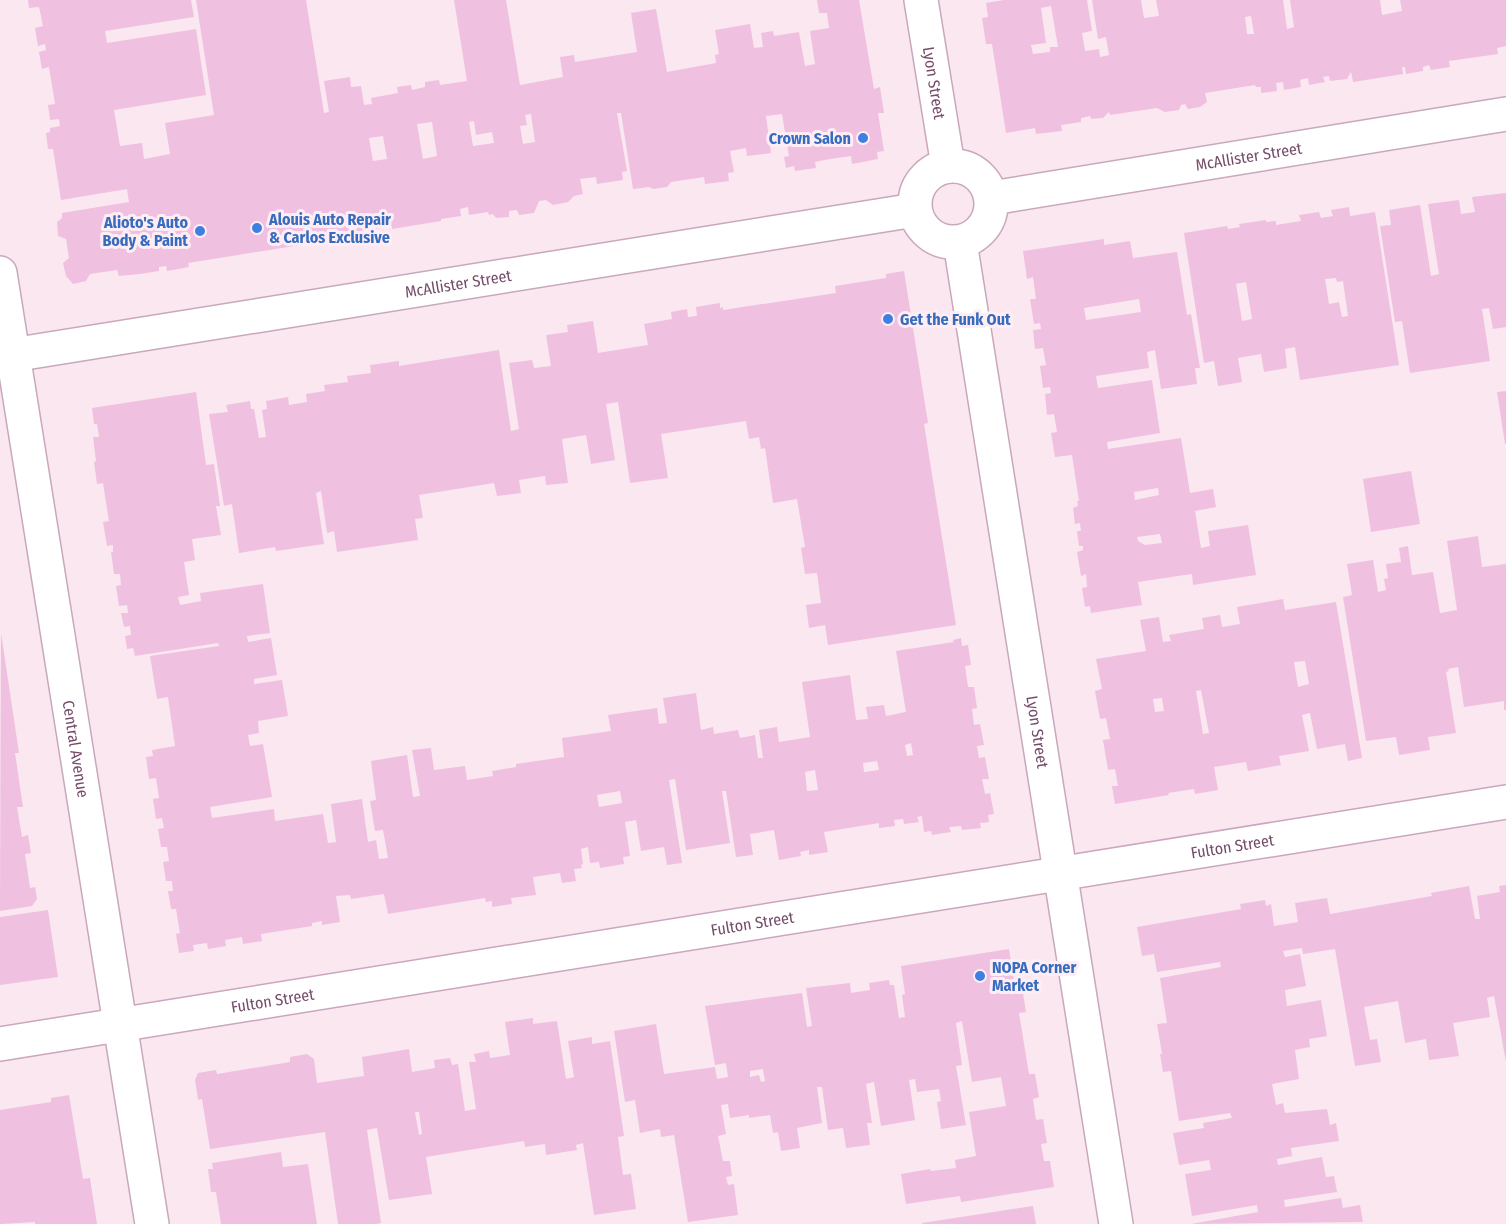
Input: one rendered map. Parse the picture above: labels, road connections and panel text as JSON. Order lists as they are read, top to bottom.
{
  "streets": {
    "street": [
      "Lyon Street",
      "McAllister Street",
      "Central Avenue",
      "Fulton Street"
    ]
  },
  "crossings": [
    ["Lyon Street", "McAllister Street"],
    ["Lyon Street", "Fulton Street"],
    ["McAllister Street", "Central Avenue"],
    ["Central Avenue", "Fulton Street"]
  ],
  "places": [
    "Crown Salon",
    "Alouis Auto Repair & Carlos Exclusive",
    "Alioto's Auto Body & Paint",
    "Get the Funk Out",
    "NOPA Corner Market"
  ]
}
